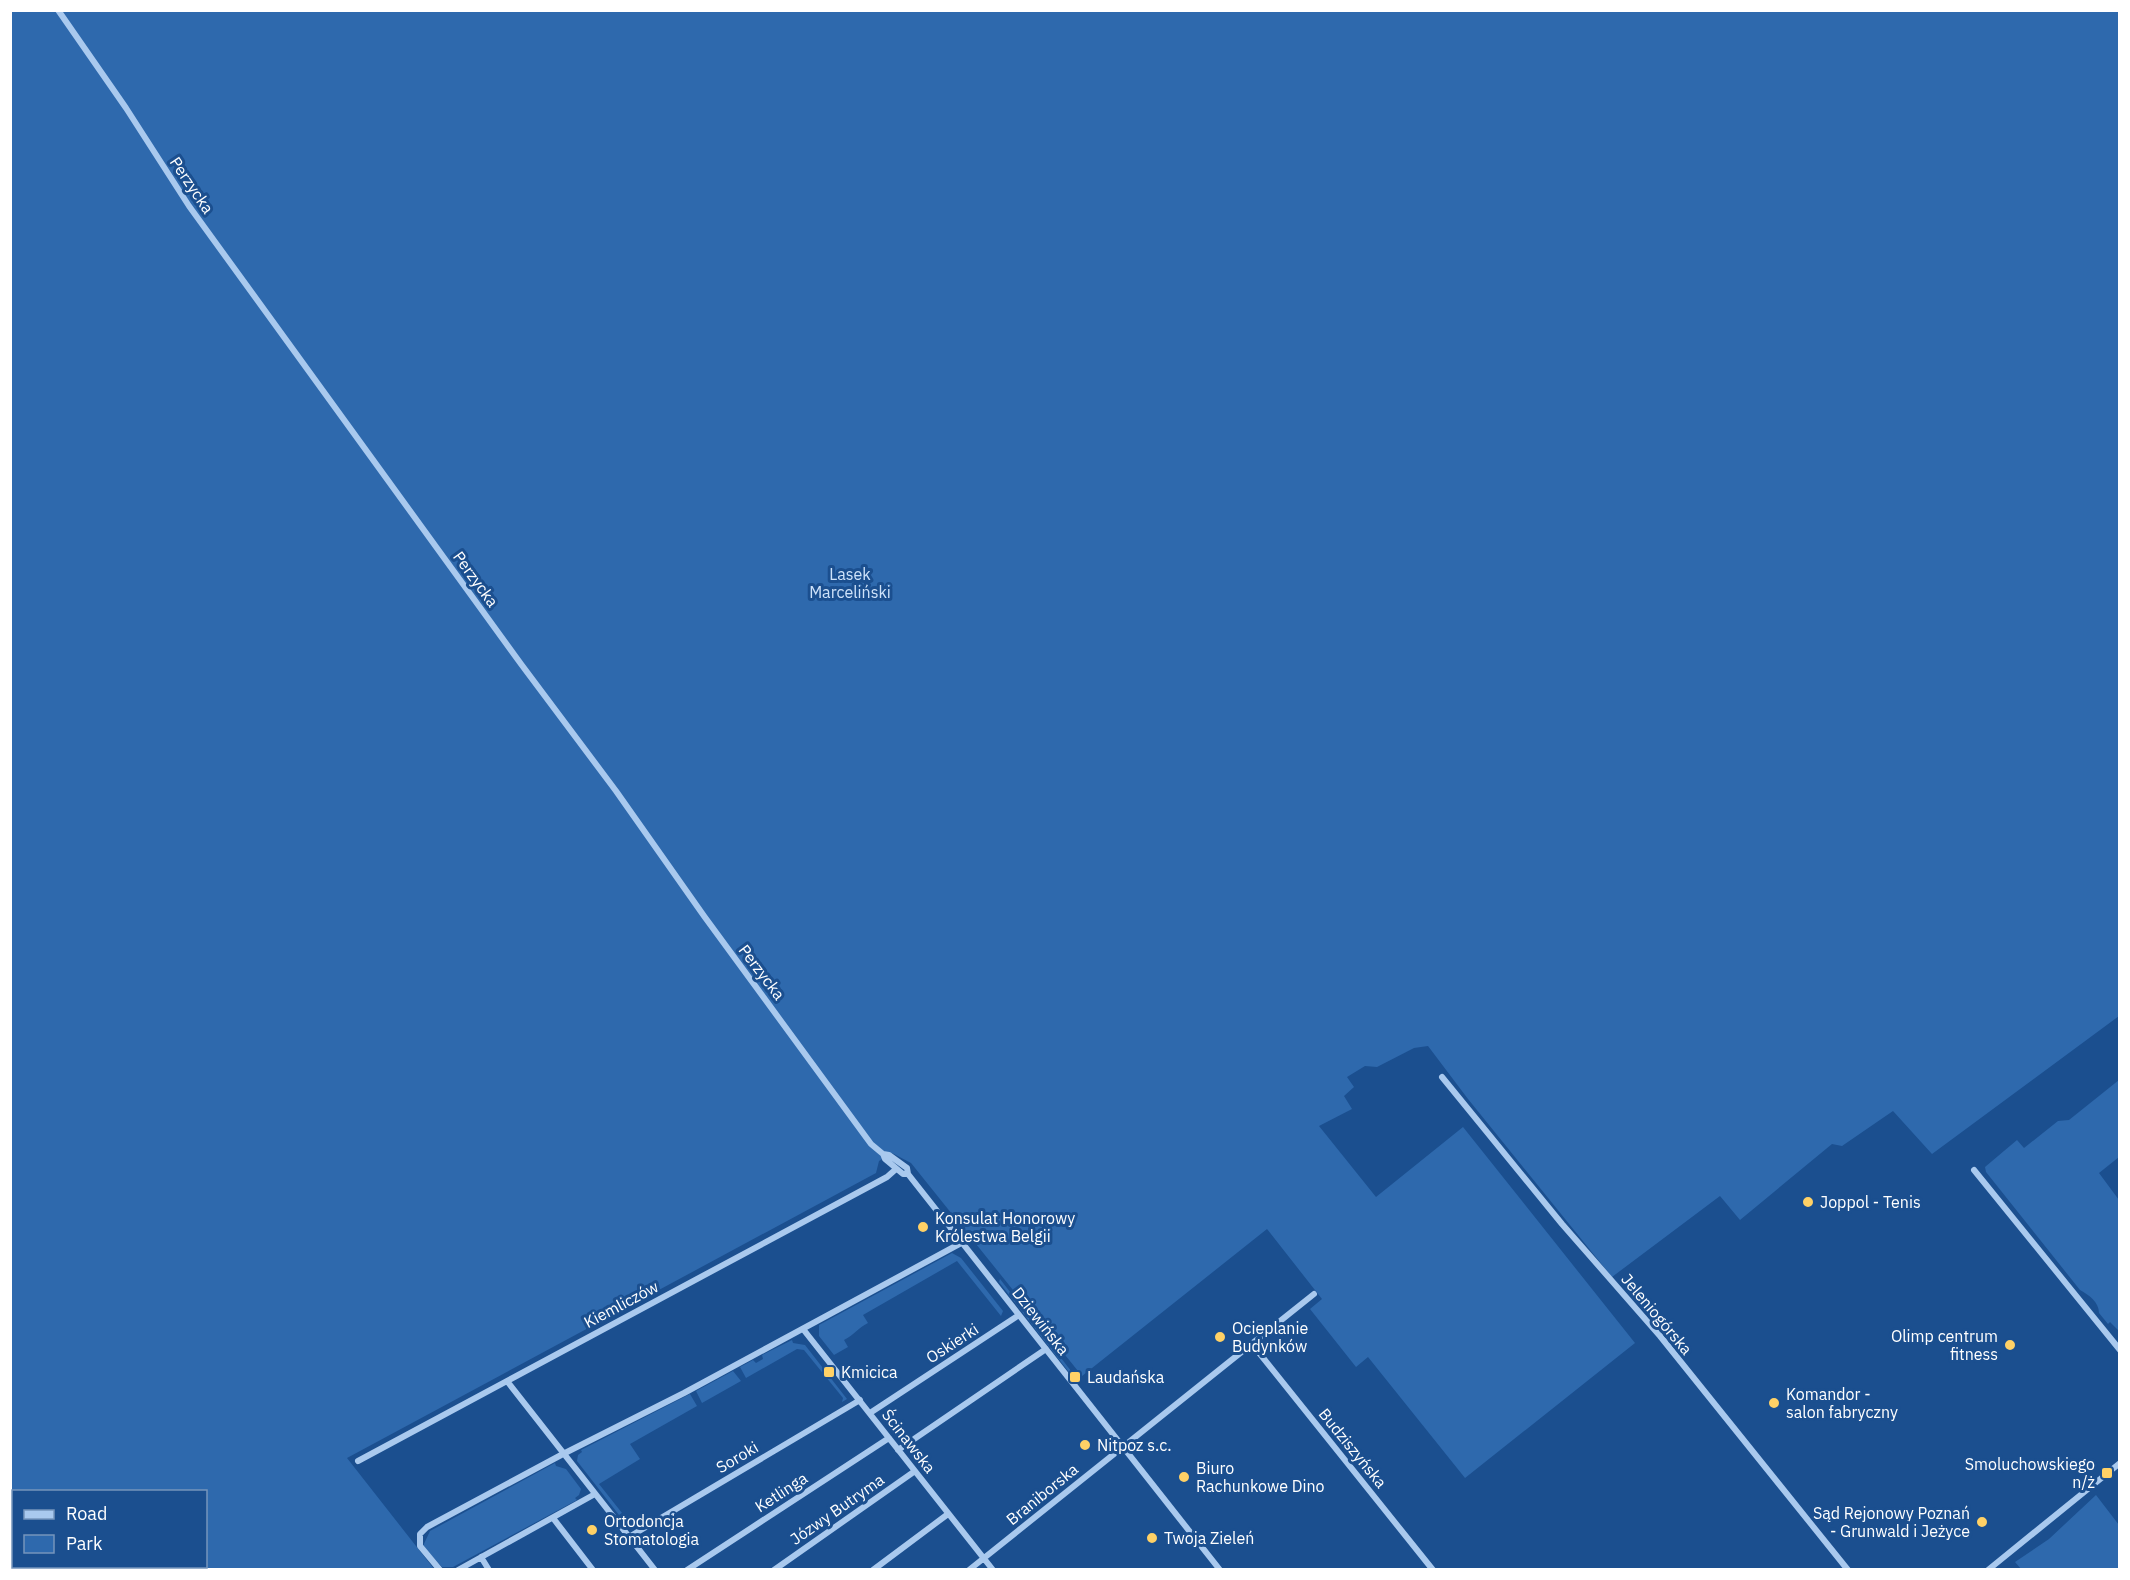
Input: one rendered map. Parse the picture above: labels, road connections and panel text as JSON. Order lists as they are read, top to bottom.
{
  "streets": {
    "street": [
      "Perzycka",
      "Kiemliczów",
      "Jeleniogórska",
      "Dziewińska",
      "Oskierki",
      "Ścinawska",
      "Budziszyńska",
      "Soroki",
      "Ketlinga",
      "Braniborska",
      "Józwy Butryma"
    ]
  },
  "crossings": [
    ["Perzycka", "Dziewińska"],
    ["Kiemliczów", "Dziewińska"],
    ["Dziewińska", "Oskierki"],
    ["Dziewińska", "Braniborska"],
    ["Oskierki", "Ścinawska"],
    ["Ścinawska", "Soroki"],
    ["Ścinawska", "Ketlinga"],
    ["Ścinawska", "Braniborska"],
    ["Ścinawska", "Józwy Butryma"],
    ["Budziszyńska", "Braniborska"]
  ],
  "parks": ["Lasek Marceliński"],
  "places": {
    "other": [
      "Joppol - Tenis",
      "Konsulat Honorowy Królestwa Belgii",
      "Ocieplanie Budynków",
      "Olimp centrum fitness",
      "Komandor - salon fabryczny",
      "Nitpoz s.c.",
      "Biuro Rachunkowe Dino",
      "Sąd Rejonowy Poznań - Grunwald i Jeżyce",
      "Ortodoncja Stomatologia",
      "Twoja Zieleń"
    ],
    "transit": ["Kmicica", "Laudańska", "Smoluchowskiego n/ż"]
  },
  "legend": ["Road", "Park"]
}
